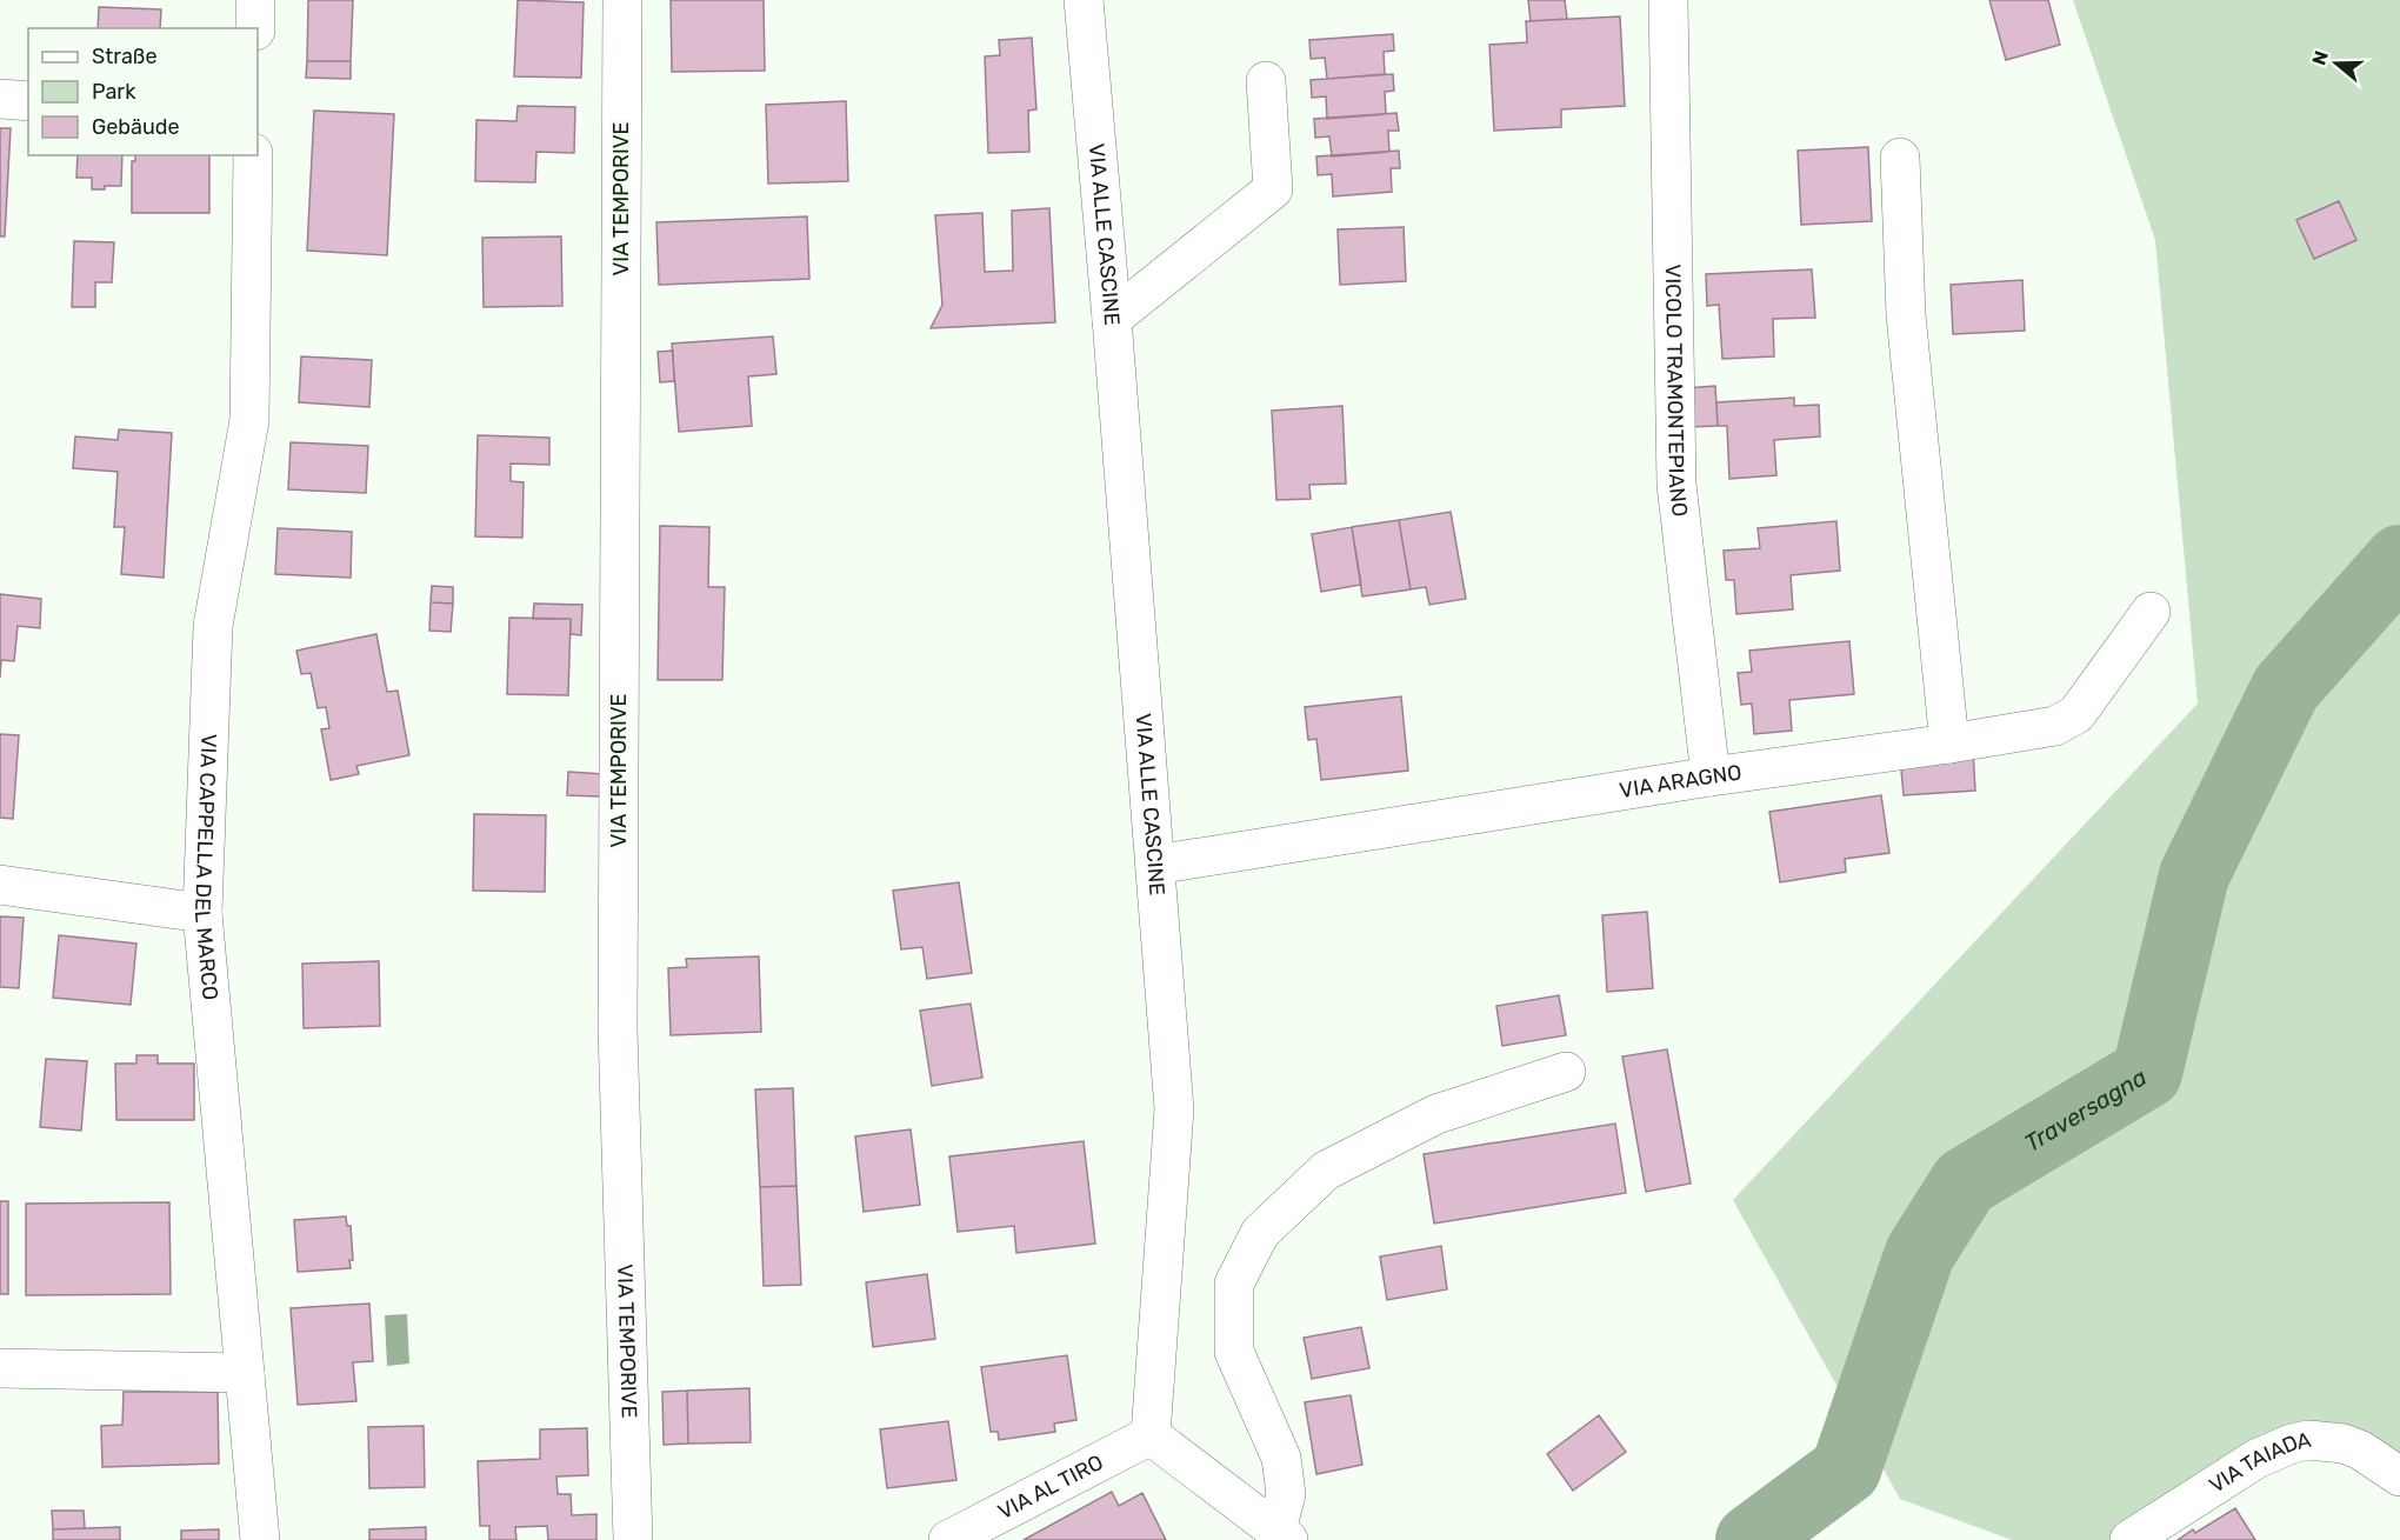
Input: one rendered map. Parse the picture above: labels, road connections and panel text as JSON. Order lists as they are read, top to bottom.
{
  "streets": {
    "street": [
      "VIA TEMPORIVE",
      "VIA ALLE CASCINE",
      "VICOLO TRAMONTEPIANO",
      "VIA ARAGNO",
      "VIA CAPPELLA DEL MARCO",
      "VIA TAIADA",
      "VIA AL TIRO"
    ]
  },
  "crossings": [
    ["VIA ALLE CASCINE", "VIA ARAGNO"],
    ["VIA ALLE CASCINE", "VIA AL TIRO"],
    ["VICOLO TRAMONTEPIANO", "VIA ARAGNO"]
  ],
  "water": ["Traversagna"],
  "legend": ["Straße", "Park", "Gebäude"],
  "north": "left"
}
